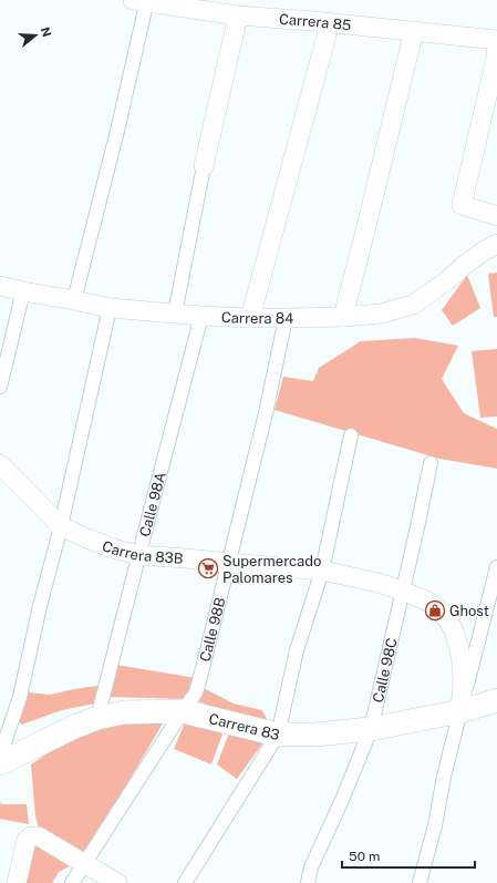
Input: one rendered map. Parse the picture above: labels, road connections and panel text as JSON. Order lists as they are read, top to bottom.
{
  "streets": {
    "street": [
      "Carrera 85",
      "Carrera 84",
      "Calle 98A",
      "Carrera 83B",
      "Calle 98B",
      "Calle 98C",
      "Carrera 83"
    ]
  },
  "crossings": [
    ["Carrera 84", "Calle 98A"],
    ["Carrera 84", "Calle 98B"],
    ["Calle 98A", "Carrera 83B"],
    ["Calle 98A", "Carrera 83"],
    ["Carrera 83B", "Calle 98B"],
    ["Carrera 83B", "Calle 98C"],
    ["Carrera 83B", "Carrera 83"],
    ["Calle 98B", "Carrera 83"],
    ["Calle 98C", "Carrera 83"]
  ],
  "places": {
    "supermarket": ["Supermercado Palomares"],
    "shop": ["Ghost"]
  },
  "scale_bar": "50 m",
  "north": "right"
}
